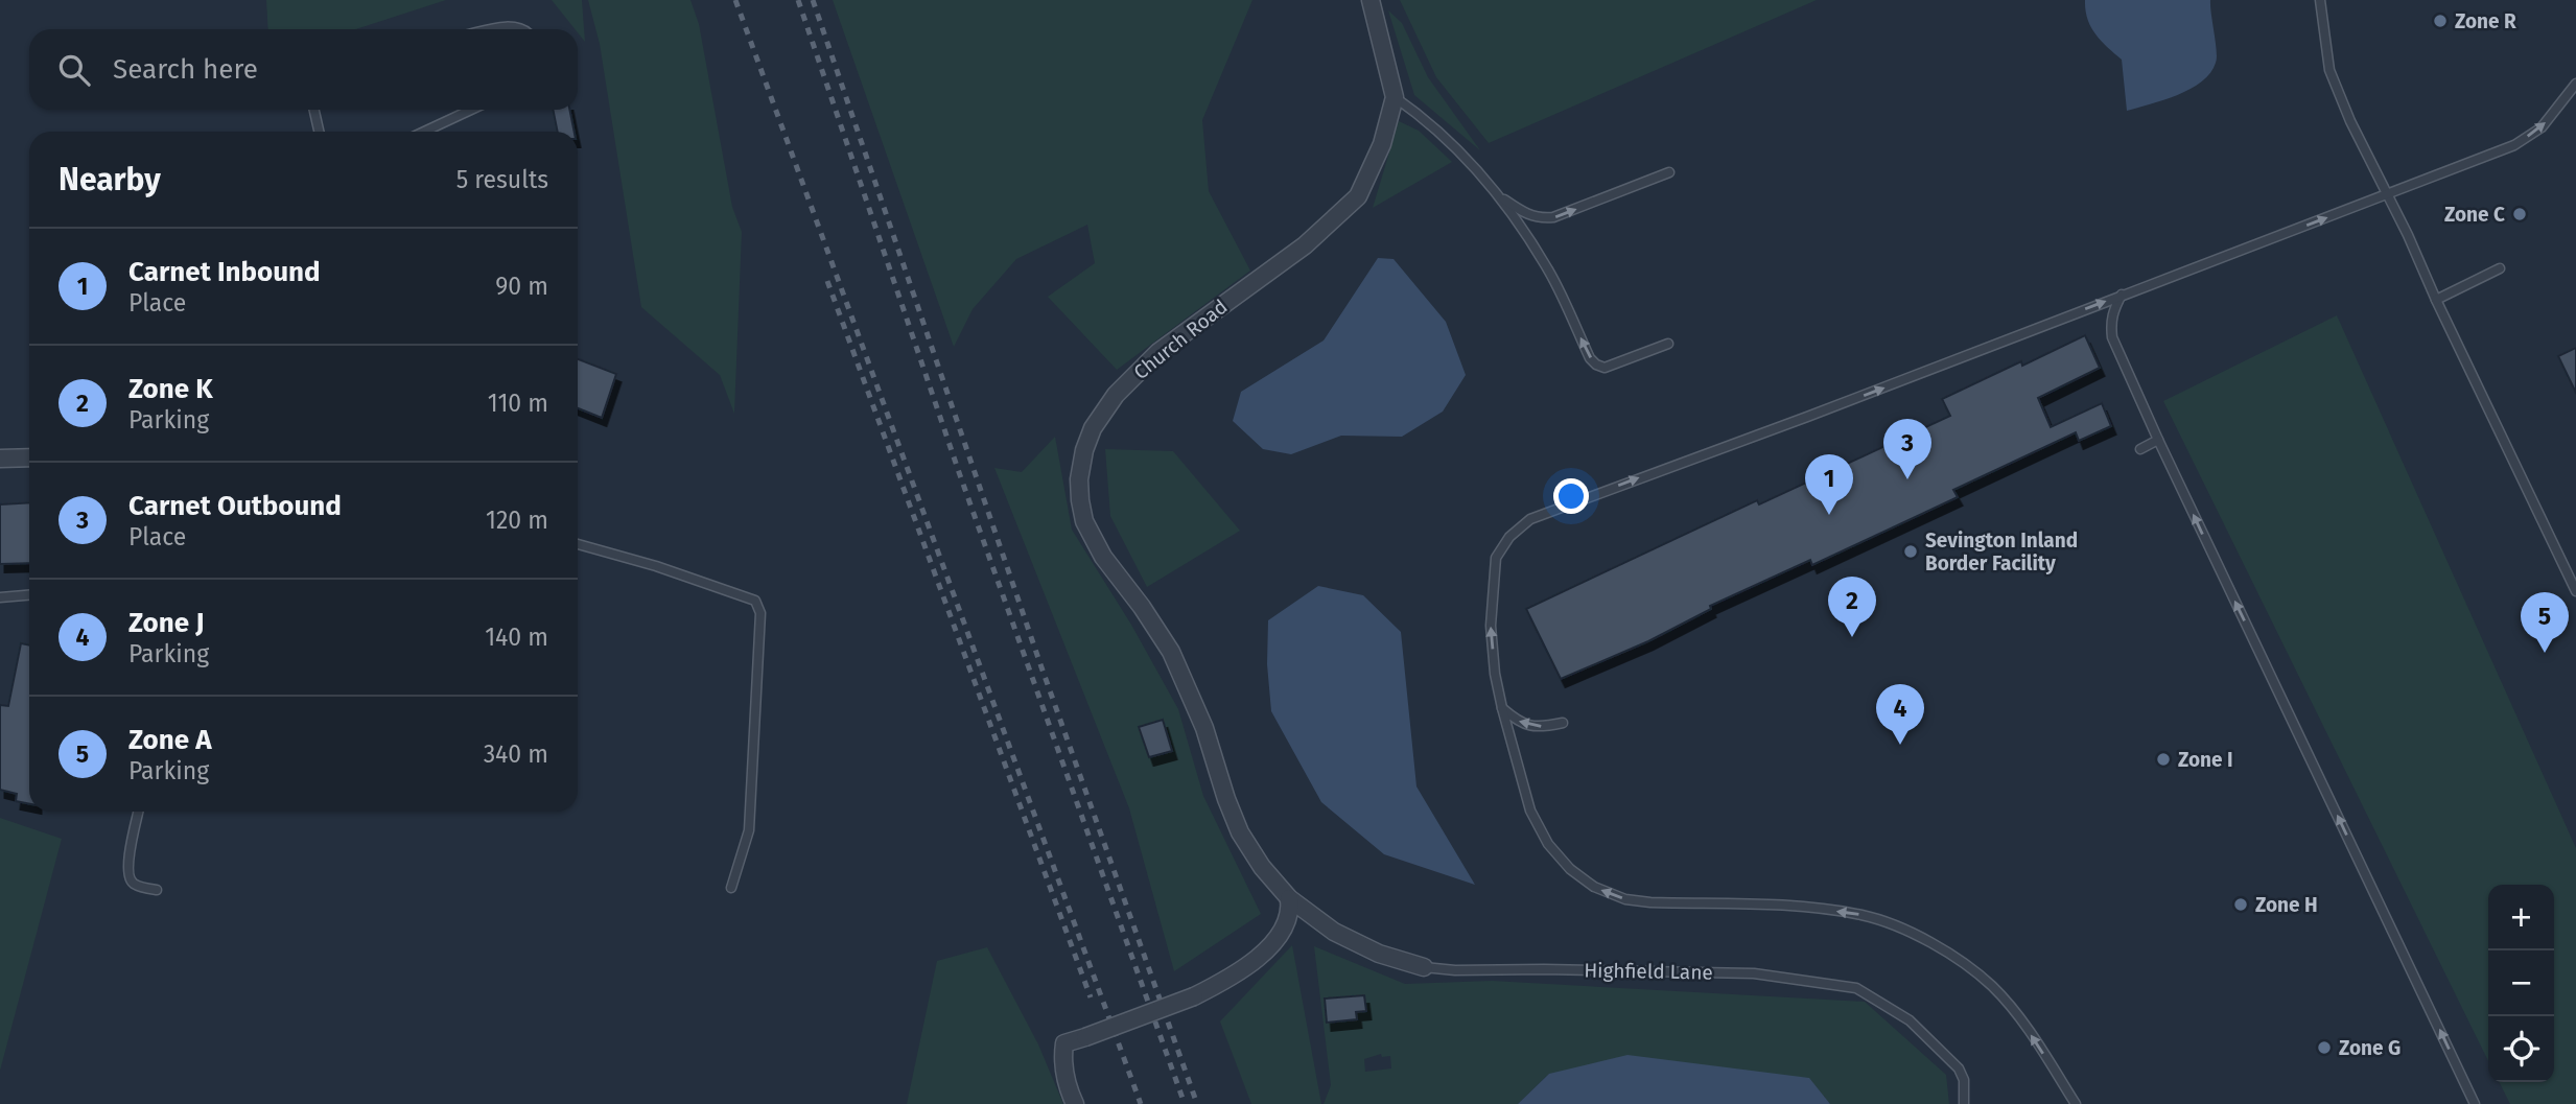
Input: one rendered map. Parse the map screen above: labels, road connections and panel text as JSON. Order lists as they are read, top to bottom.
{
  "streets": {
    "street": ["Church Road", "Highfield Lane"]
  },
  "crossings": [
    ["Church Road", "Highfield Lane"]
  ],
  "places": [
    "Zone R",
    "Zone C",
    "Sevington Inland Border Facility",
    "Zone I",
    "Zone H",
    "Zone G"
  ],
  "page": {
    "search": "Search here",
    "heading": ["Nearby", "5 results"],
    "list": [
      {
        "mark": "1",
        "name": "Carnet Inbound",
        "note": "Place",
        "value": "90 m"
      },
      {
        "mark": "2",
        "name": "Zone K",
        "note": "Parking",
        "value": "110 m"
      },
      {
        "mark": "3",
        "name": "Carnet Outbound",
        "note": "Place",
        "value": "120 m"
      },
      {
        "mark": "4",
        "name": "Zone J",
        "note": "Parking",
        "value": "140 m"
      },
      {
        "mark": "5",
        "name": "Zone A",
        "note": "Parking",
        "value": "340 m"
      }
    ],
    "pins": [
      "3",
      "1",
      "2",
      "5",
      "4"
    ],
    "map_buttons": ["+", "−"]
  }
}
